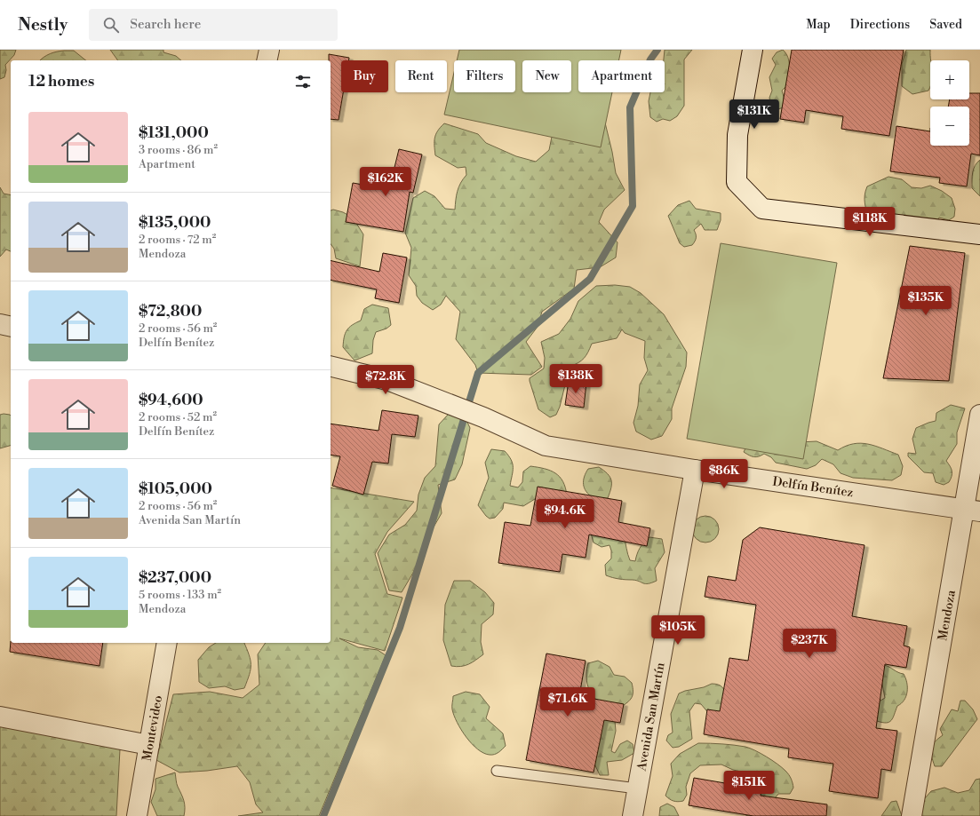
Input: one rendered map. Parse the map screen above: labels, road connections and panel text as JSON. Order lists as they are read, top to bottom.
{
  "streets": {
    "street": [
      "Delfín Benítez",
      "Mendoza",
      "Avenida San Martín",
      "Montevideo"
    ]
  },
  "crossings": [
    ["Delfín Benítez", "Mendoza"],
    ["Delfín Benítez", "Avenida San Martín"]
  ],
  "page": {
    "header": "Nestly",
    "search": "Search here",
    "nav": ["Map", "Directions", "Saved"],
    "map_buttons": ["+", "−"],
    "chip": [
      "Buy",
      "Rent",
      "Filters",
      "New",
      "Apartment"
    ],
    "heading": "12 homes",
    "price": [
      "$131K",
      "$162K",
      "$118K",
      "$135K",
      "$138K",
      "$72.8K",
      "$86K",
      "$94.6K",
      "$105K",
      "$237K",
      "$71.6K",
      "$151K"
    ],
    "list": [
      {
        "name": "$131,000",
        "note": "3 rooms · 86 m² · Apartment"
      },
      {
        "name": "$135,000",
        "note": "2 rooms · 72 m² · Mendoza"
      },
      {
        "name": "$72,800",
        "note": "2 rooms · 56 m² · Delfín Benítez"
      },
      {
        "name": "$94,600",
        "note": "2 rooms · 52 m² · Delfín Benítez"
      },
      {
        "name": "$105,000",
        "note": "2 rooms · 56 m² · Avenida San Martín"
      },
      {
        "name": "$237,000",
        "note": "5 rooms · 133 m² · Mendoza"
      }
    ]
  }
}
